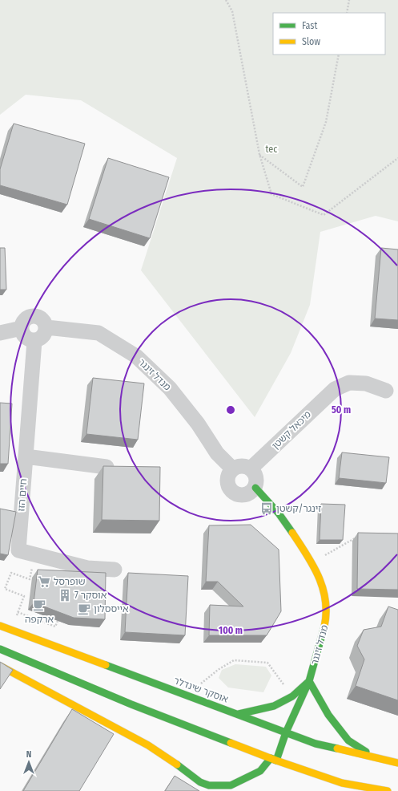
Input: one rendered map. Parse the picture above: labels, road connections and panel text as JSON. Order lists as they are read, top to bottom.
{
  "streets": {
    "main road": ["מנדל זינגר", "אוסקר שינדלר"],
    "street": ["מיכאל קשטן", "חיים הזז"]
  },
  "crossings": [
    ["מנדל זינגר", "מיכאל קשטן"],
    ["מנדל זינגר", "חיים הזז"],
    ["מנדל זינגר", "אוסקר שינדלר"]
  ],
  "parks": ["tec"],
  "places": {
    "bus stop": ["זינגר/קשטן"],
    "supermarket": ["שופרסל"],
    "building": ["אוסקר 7"],
    "cafe": ["ארקפה", "אייססלון"]
  },
  "legend": ["Fast", "Slow"],
  "north": "top",
  "rings": ["50 m", "100 m"]
}
